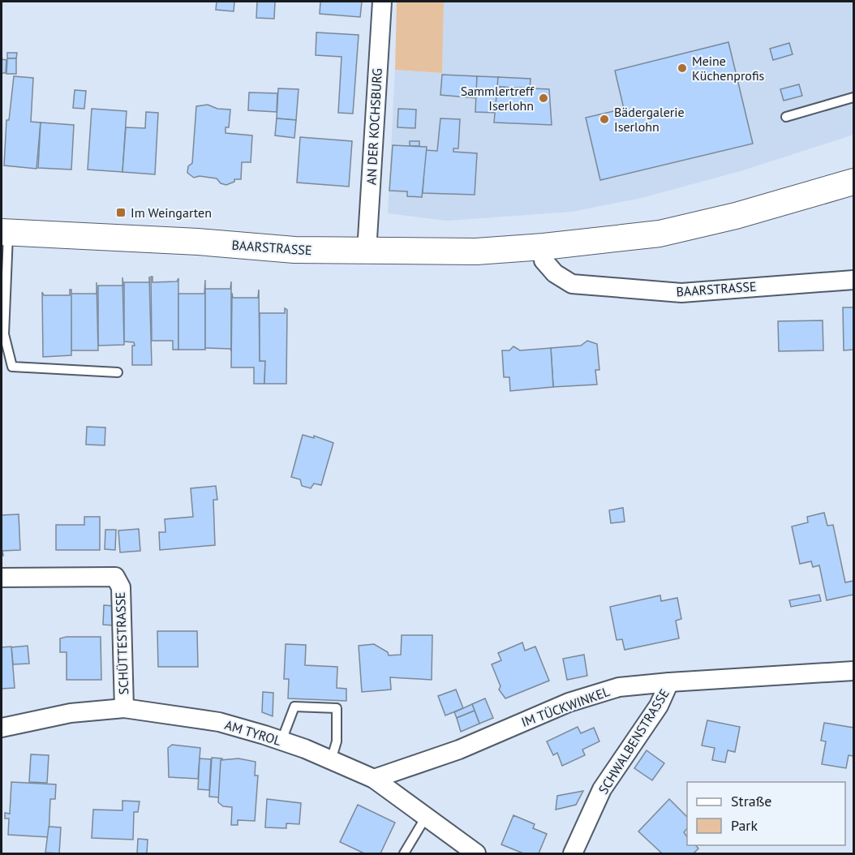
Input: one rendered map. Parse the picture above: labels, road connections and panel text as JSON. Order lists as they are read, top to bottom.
{
  "streets": {
    "main road": ["BAARSTRASSE"],
    "street": [
      "AN DER KOCHSBURG",
      "SCHÜTTESTRASSE",
      "IM TÜCKWINKEL",
      "AM TYROL",
      "SCHWALBENSTRASSE"
    ]
  },
  "crossings": [
    ["AN DER KOCHSBURG", "BAARSTRASSE"],
    ["SCHÜTTESTRASSE", "AM TYROL"],
    ["IM TÜCKWINKEL", "AM TYROL"],
    ["IM TÜCKWINKEL", "SCHWALBENSTRASSE"]
  ],
  "places": {
    "other": ["Meine Küchenprofis", "Sammlertreff Iserlohn", "Bädergalerie Iserlohn"],
    "transit": ["Im Weingarten"]
  },
  "legend": ["Straße", "Park"]
}
